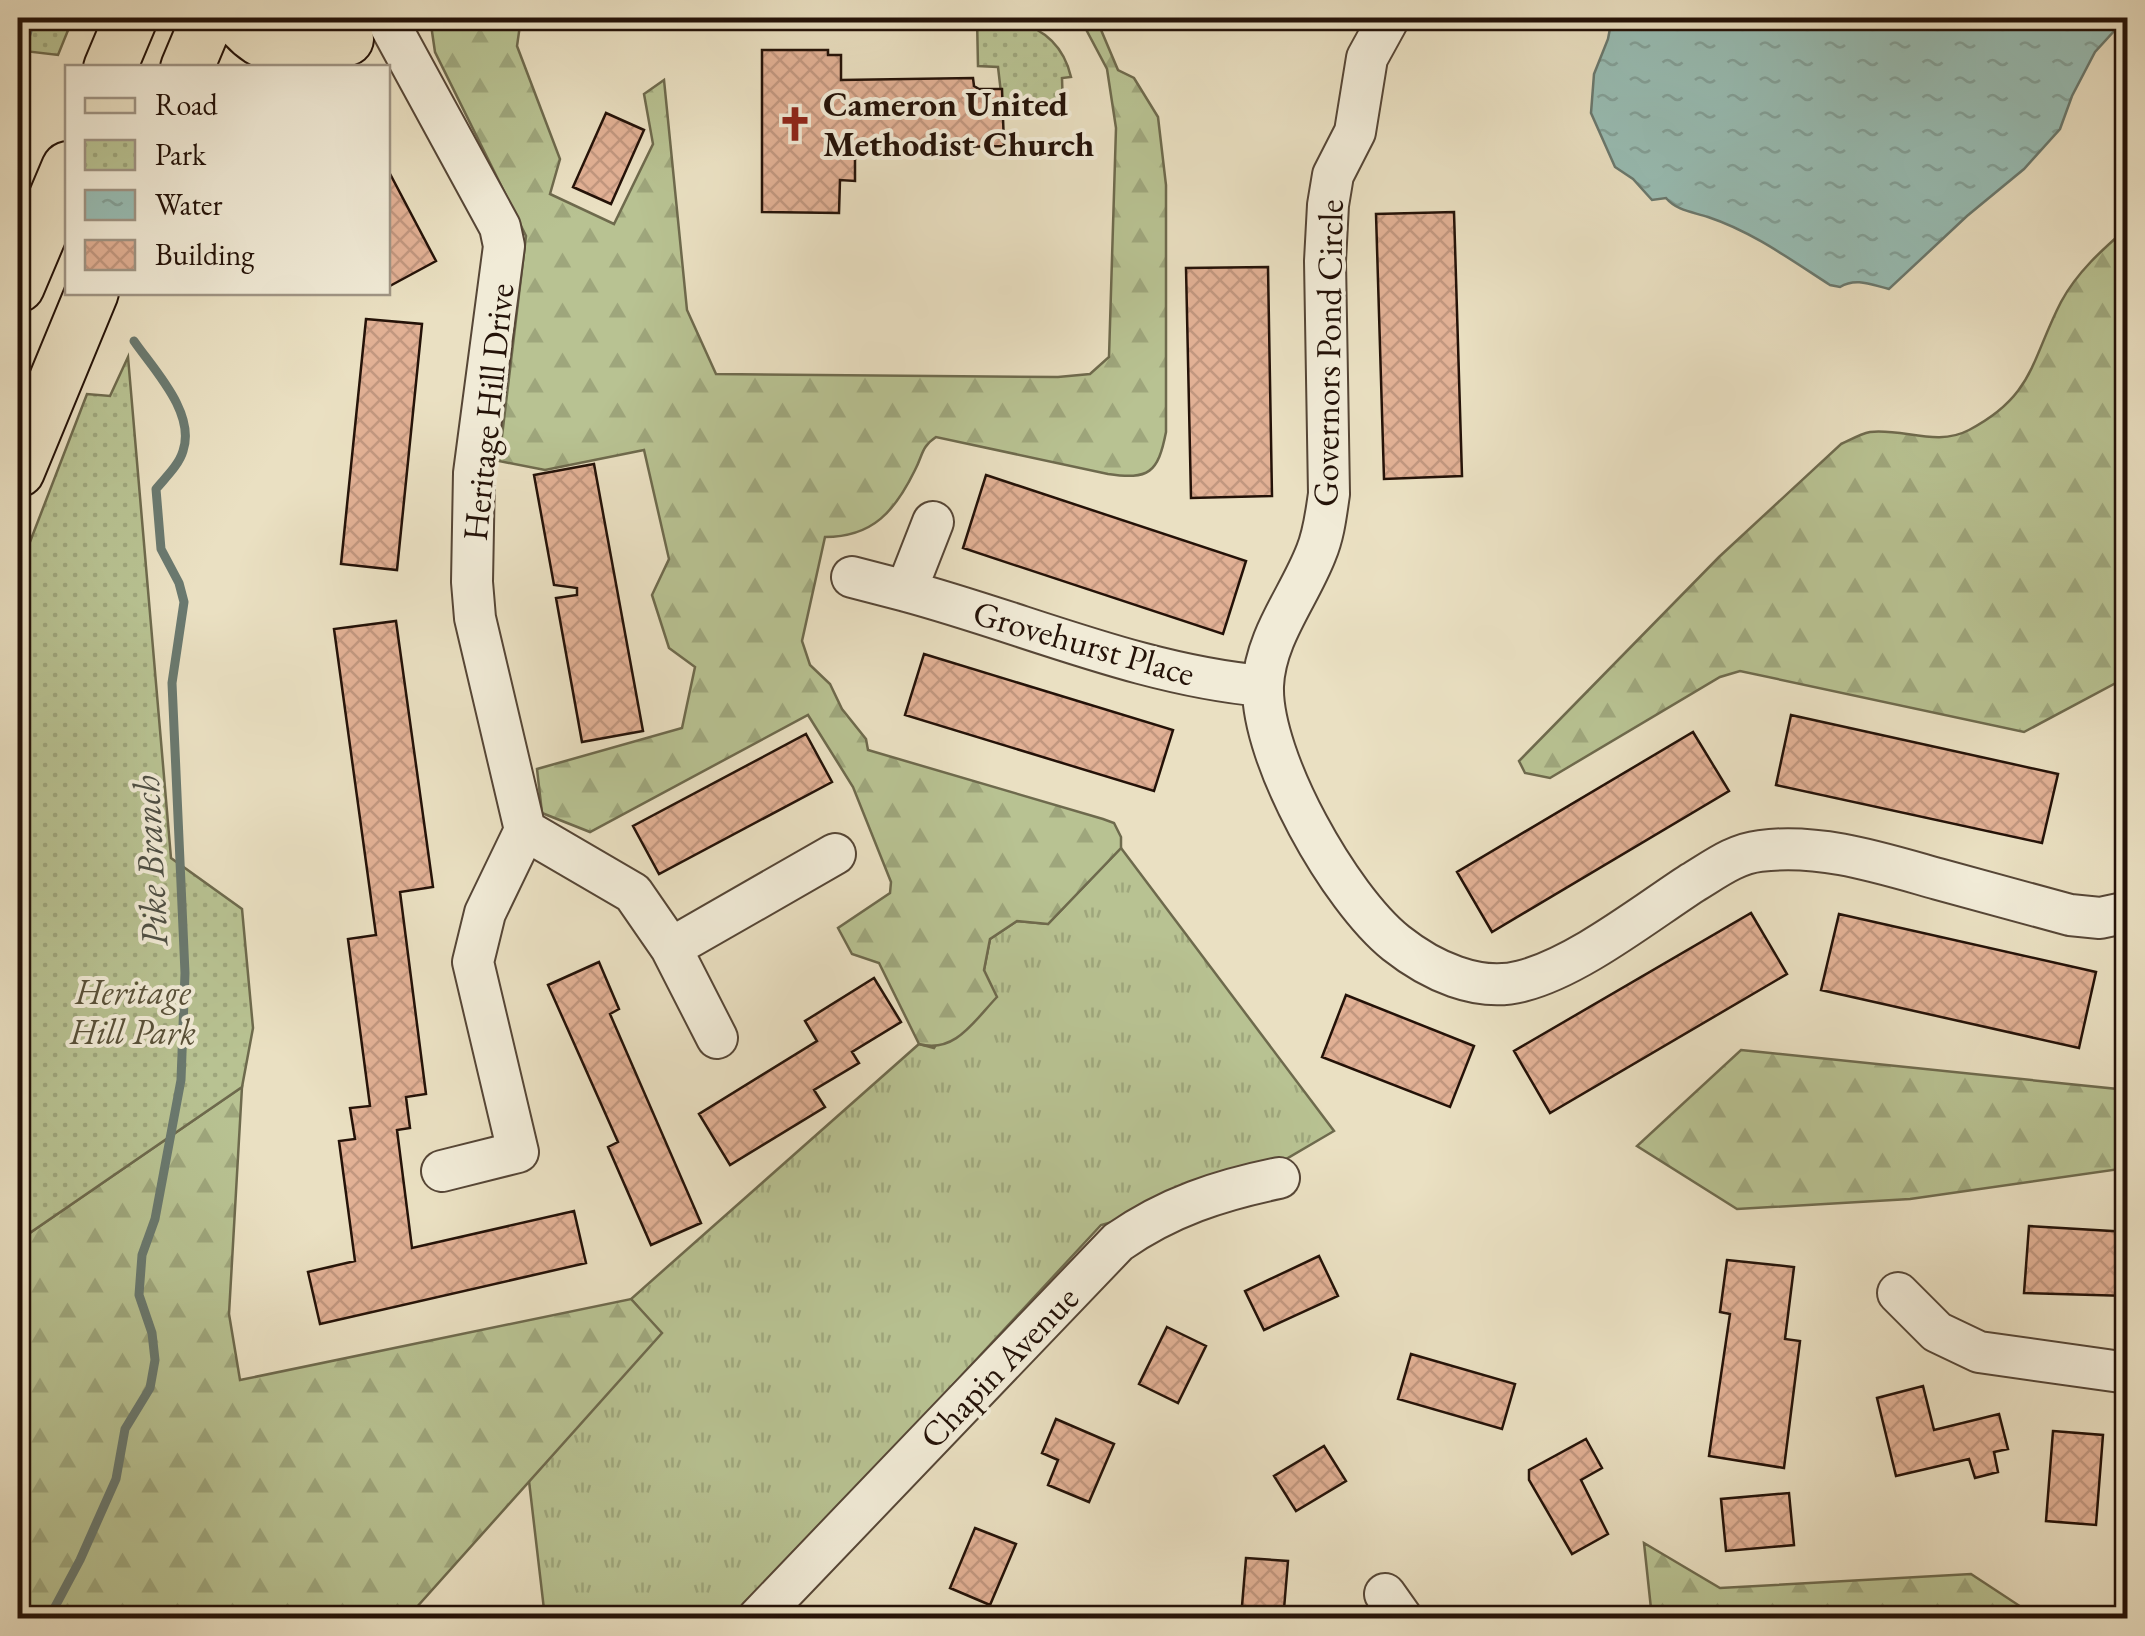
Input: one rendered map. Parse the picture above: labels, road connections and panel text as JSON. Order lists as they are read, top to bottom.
{
  "streets": {
    "street": [
      "Governors Pond Circle",
      "Heritage Hill Drive",
      "Grovehurst Place",
      "Chapin Avenue"
    ]
  },
  "crossings": [
    ["Governors Pond Circle", "Grovehurst Place"]
  ],
  "water": ["Pike Branch"],
  "parks": ["Heritage Hill Park"],
  "places": {
    "church": ["Cameron United Methodist Church"]
  },
  "legend": [
    "Road",
    "Park",
    "Water",
    "Building"
  ]
}
